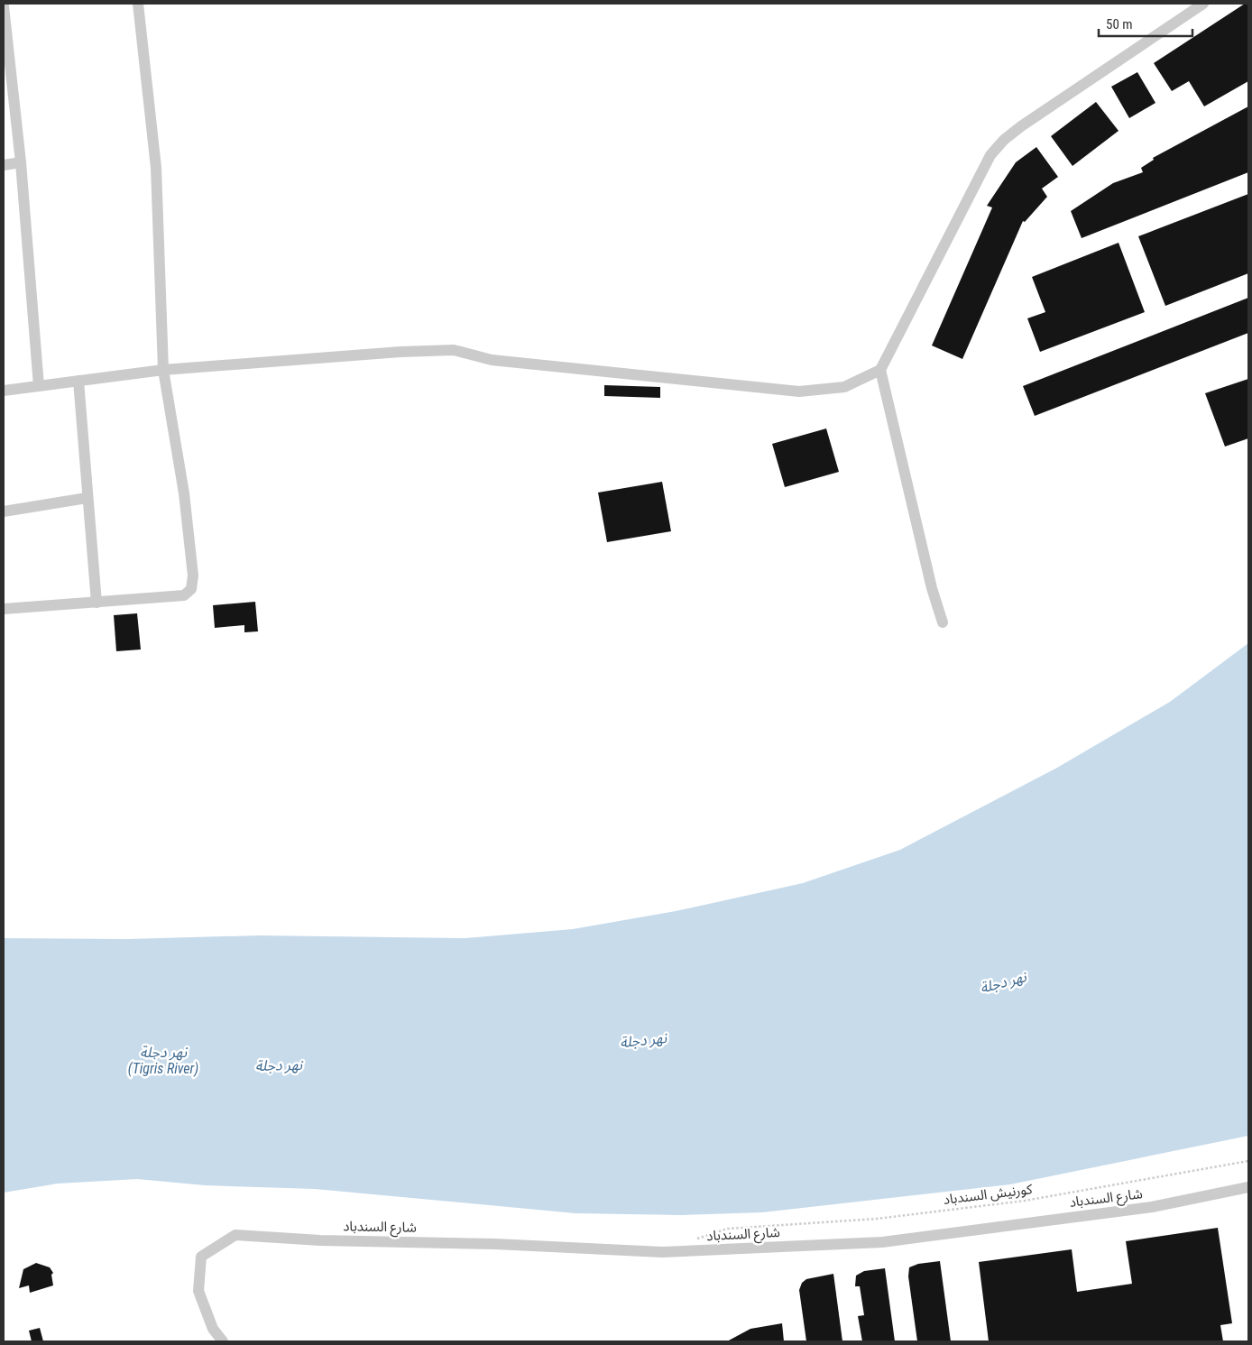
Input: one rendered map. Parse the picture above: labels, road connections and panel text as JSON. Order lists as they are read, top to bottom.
{
  "streets": {
    "street": ["شارع السندباد"],
    "path": ["كورنيش السندباد"]
  },
  "water": ["نهر دجلة", "نهر دجلة (Tigris River)"],
  "scale_bar": "50 m"
}
